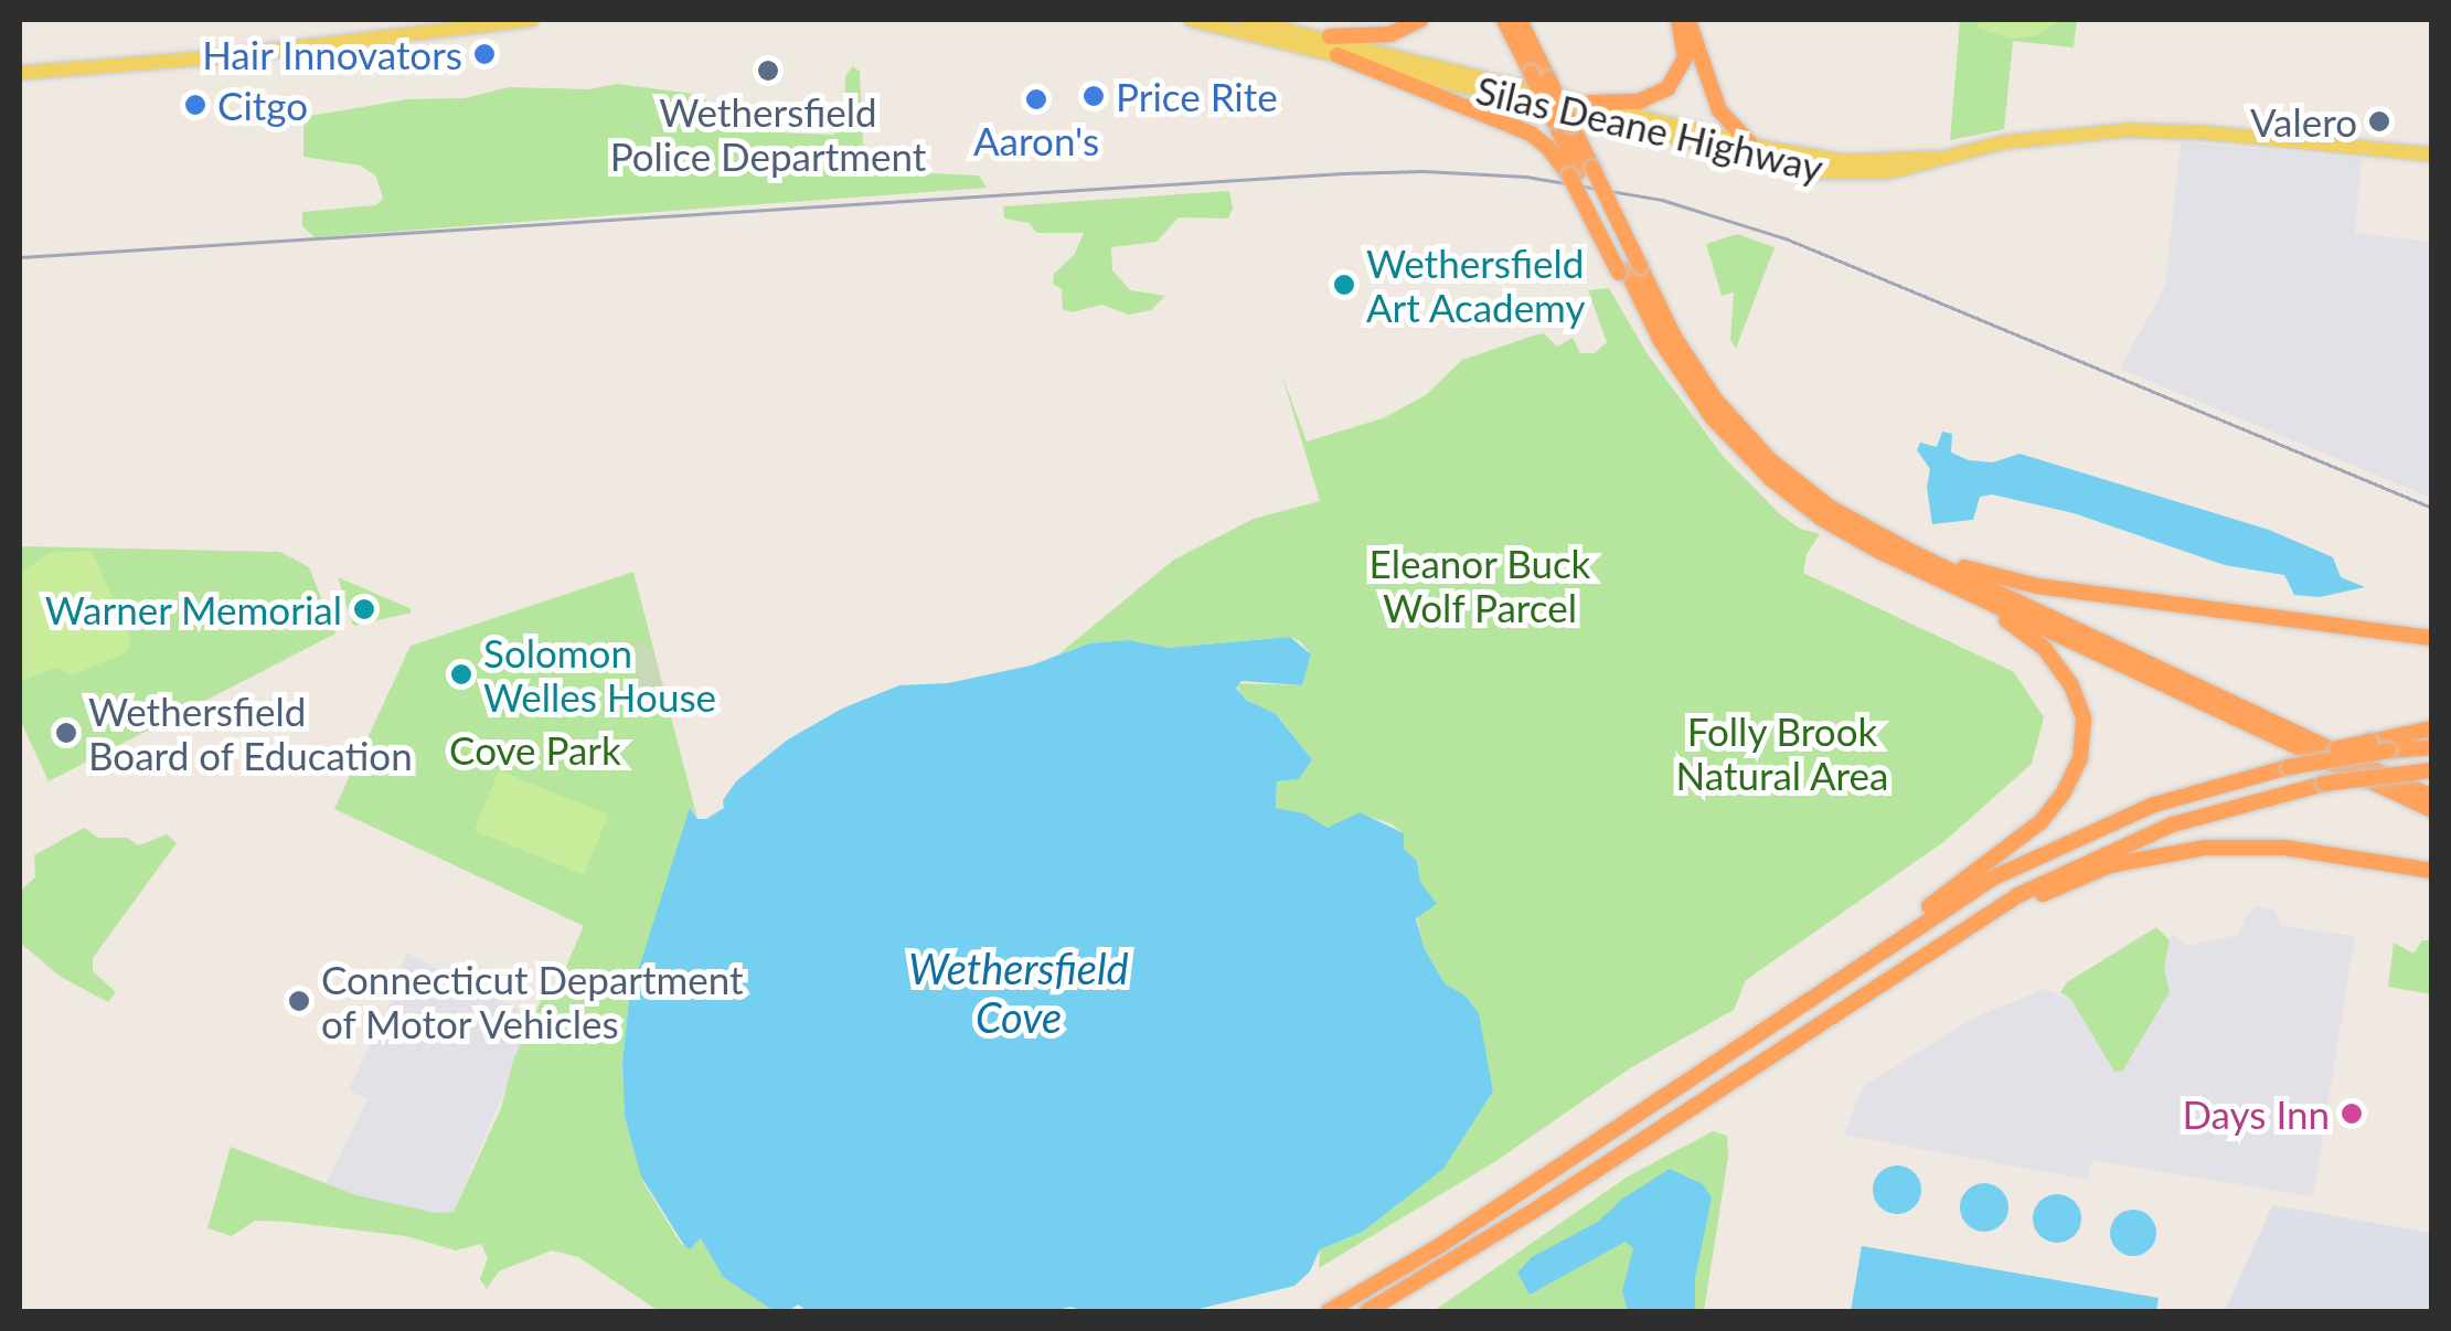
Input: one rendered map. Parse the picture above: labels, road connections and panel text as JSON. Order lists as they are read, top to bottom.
{
  "streets": {
    "main road": ["Silas Deane Highway"]
  },
  "water": ["Wethersfield Cove"],
  "parks": ["Eleanor Buck Wolf Parcel", "Folly Brook Natural Area", "Cove Park"],
  "places": [
    "Hair Innovators",
    "Wethersfield Police Department",
    "Price Rite",
    "Aaron's",
    "Citgo",
    "Valero",
    "Wethersfield Art Academy",
    "Warner Memorial",
    "Solomon Welles House",
    "Wethersfield Board of Education",
    "Connecticut Department of Motor Vehicles",
    "Days Inn"
  ]
}
